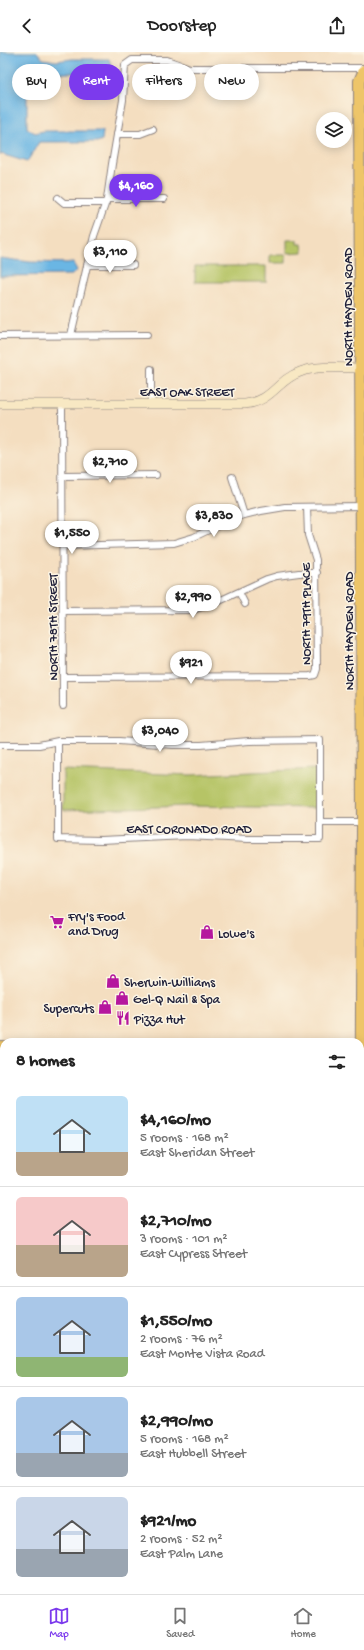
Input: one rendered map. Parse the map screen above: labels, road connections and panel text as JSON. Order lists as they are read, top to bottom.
{
  "streets": {
    "main road": ["NORTH HAYDEN ROAD"],
    "street": [
      "EAST OAK STREET",
      "NORTH 79TH PLACE",
      "NORTH 78TH STREET",
      "EAST CORONADO ROAD"
    ]
  },
  "crossings": [
    ["NORTH HAYDEN ROAD", "EAST OAK STREET"],
    ["EAST OAK STREET", "NORTH 78TH STREET"],
    ["NORTH 79TH PLACE", "NORTH 78TH STREET"]
  ],
  "places": {
    "supermarket": ["Fry's Food and Drug"],
    "shop": [
      "Lowe's",
      "Sherwin-Williams",
      "Gel-Q Nail & Spa",
      "Supercuts"
    ],
    "restaurant": ["Pizza Hut"]
  },
  "page": {
    "header": "Doorstep",
    "chip": [
      "Buy",
      "Rent",
      "Filters",
      "New"
    ],
    "price": [
      "$4,160",
      "$3,110",
      "$2,710",
      "$3,830",
      "$1,550",
      "$2,990",
      "$921",
      "$3,040"
    ],
    "heading": "8 homes",
    "list": [
      {
        "name": "$4,160/mo",
        "note": "5 rooms · 168 m² · East Sheridan Street"
      },
      {
        "name": "$2,710/mo",
        "note": "3 rooms · 101 m² · East Cypress Street"
      },
      {
        "name": "$1,550/mo",
        "note": "2 rooms · 76 m² · East Monte Vista Road"
      },
      {
        "name": "$2,990/mo",
        "note": "5 rooms · 168 m² · East Hubbell Street"
      },
      {
        "name": "$921/mo",
        "note": "2 rooms · 52 m² · East Palm Lane"
      }
    ],
    "tabs": ["Map", "Saved", "Home"]
  }
}
